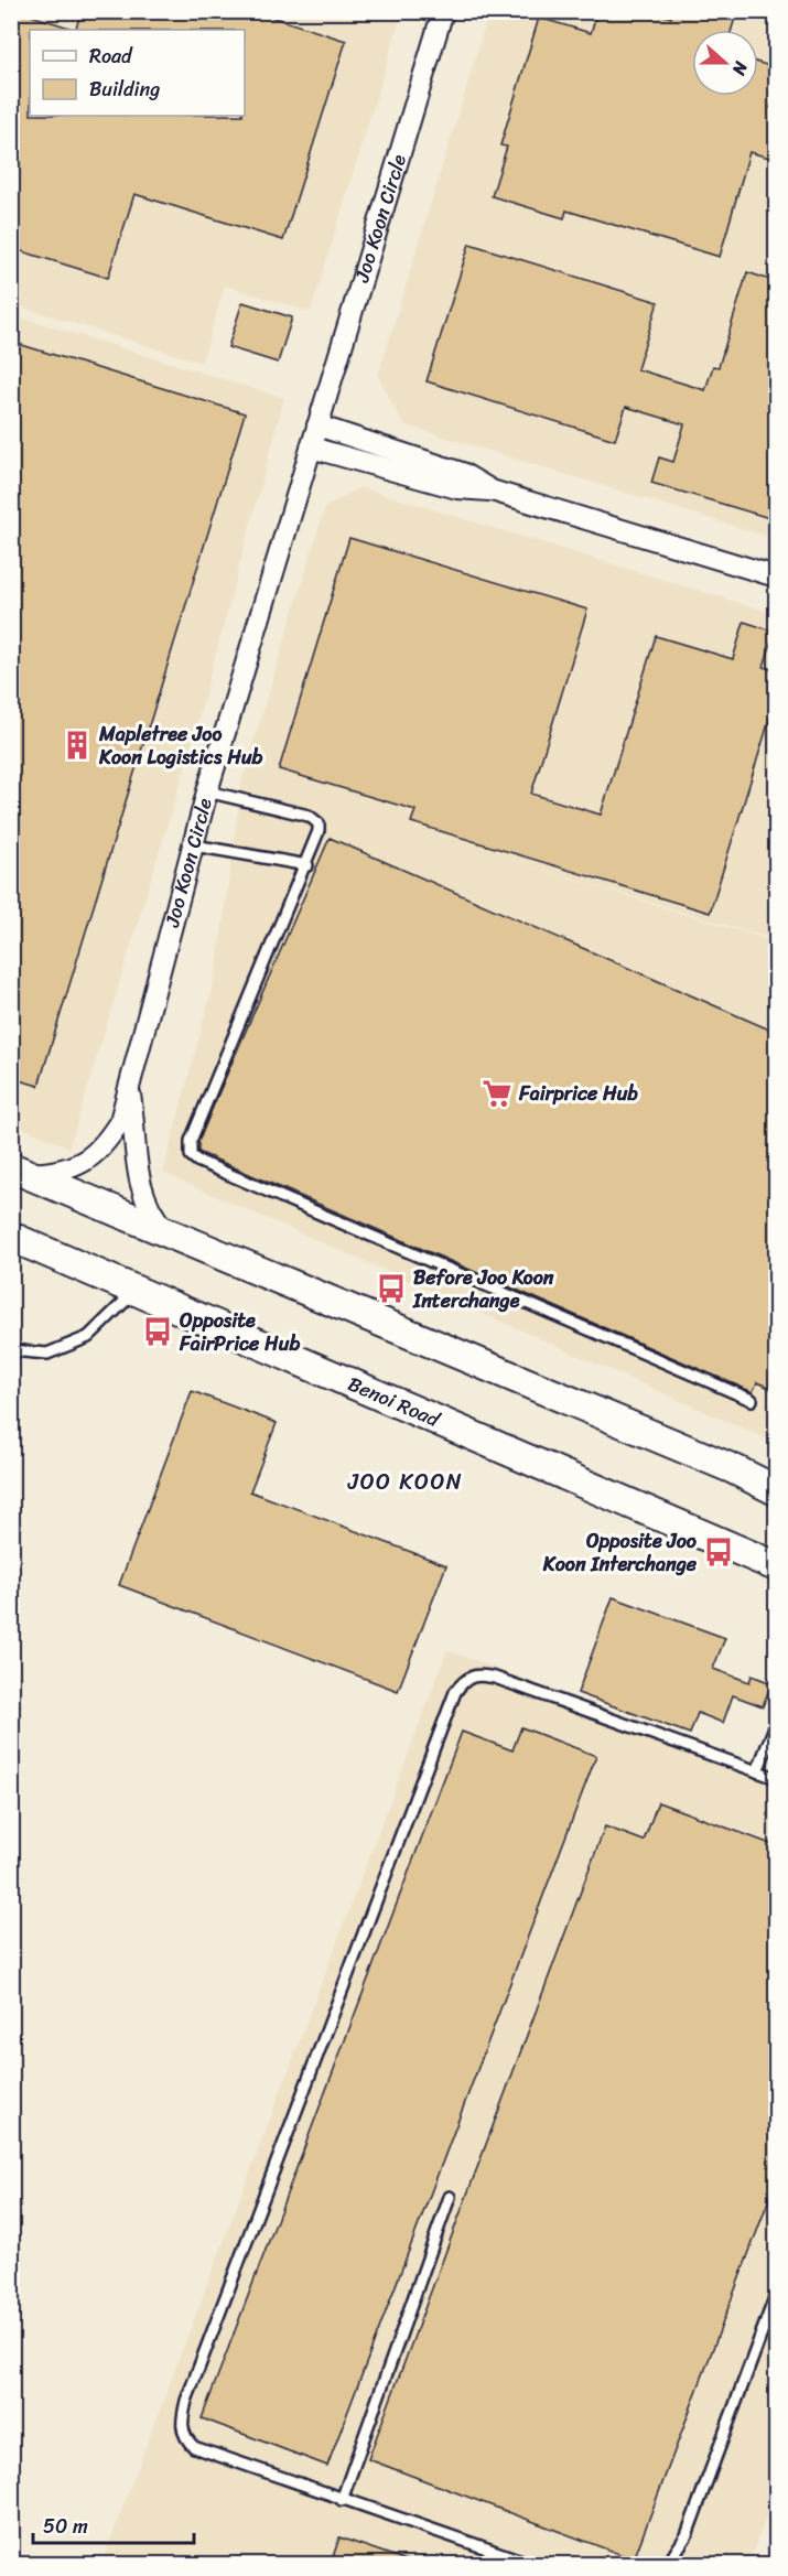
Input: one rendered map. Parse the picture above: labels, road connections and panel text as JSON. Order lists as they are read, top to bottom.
{
  "streets": {
    "main road": ["Benoi Road"],
    "street": ["Joo Koon Circle"]
  },
  "districts": ["JOO KOON"],
  "places": {
    "building": ["Mapletree Joo Koon Logistics Hub"],
    "supermarket": ["Fairprice Hub"],
    "bus stop": ["Before Joo Koon Interchange", "Opposite FairPrice Hub", "Opposite Joo Koon Interchange"]
  },
  "legend": ["Road", "Building"],
  "scale_bar": "50 m",
  "north": "right"
}
